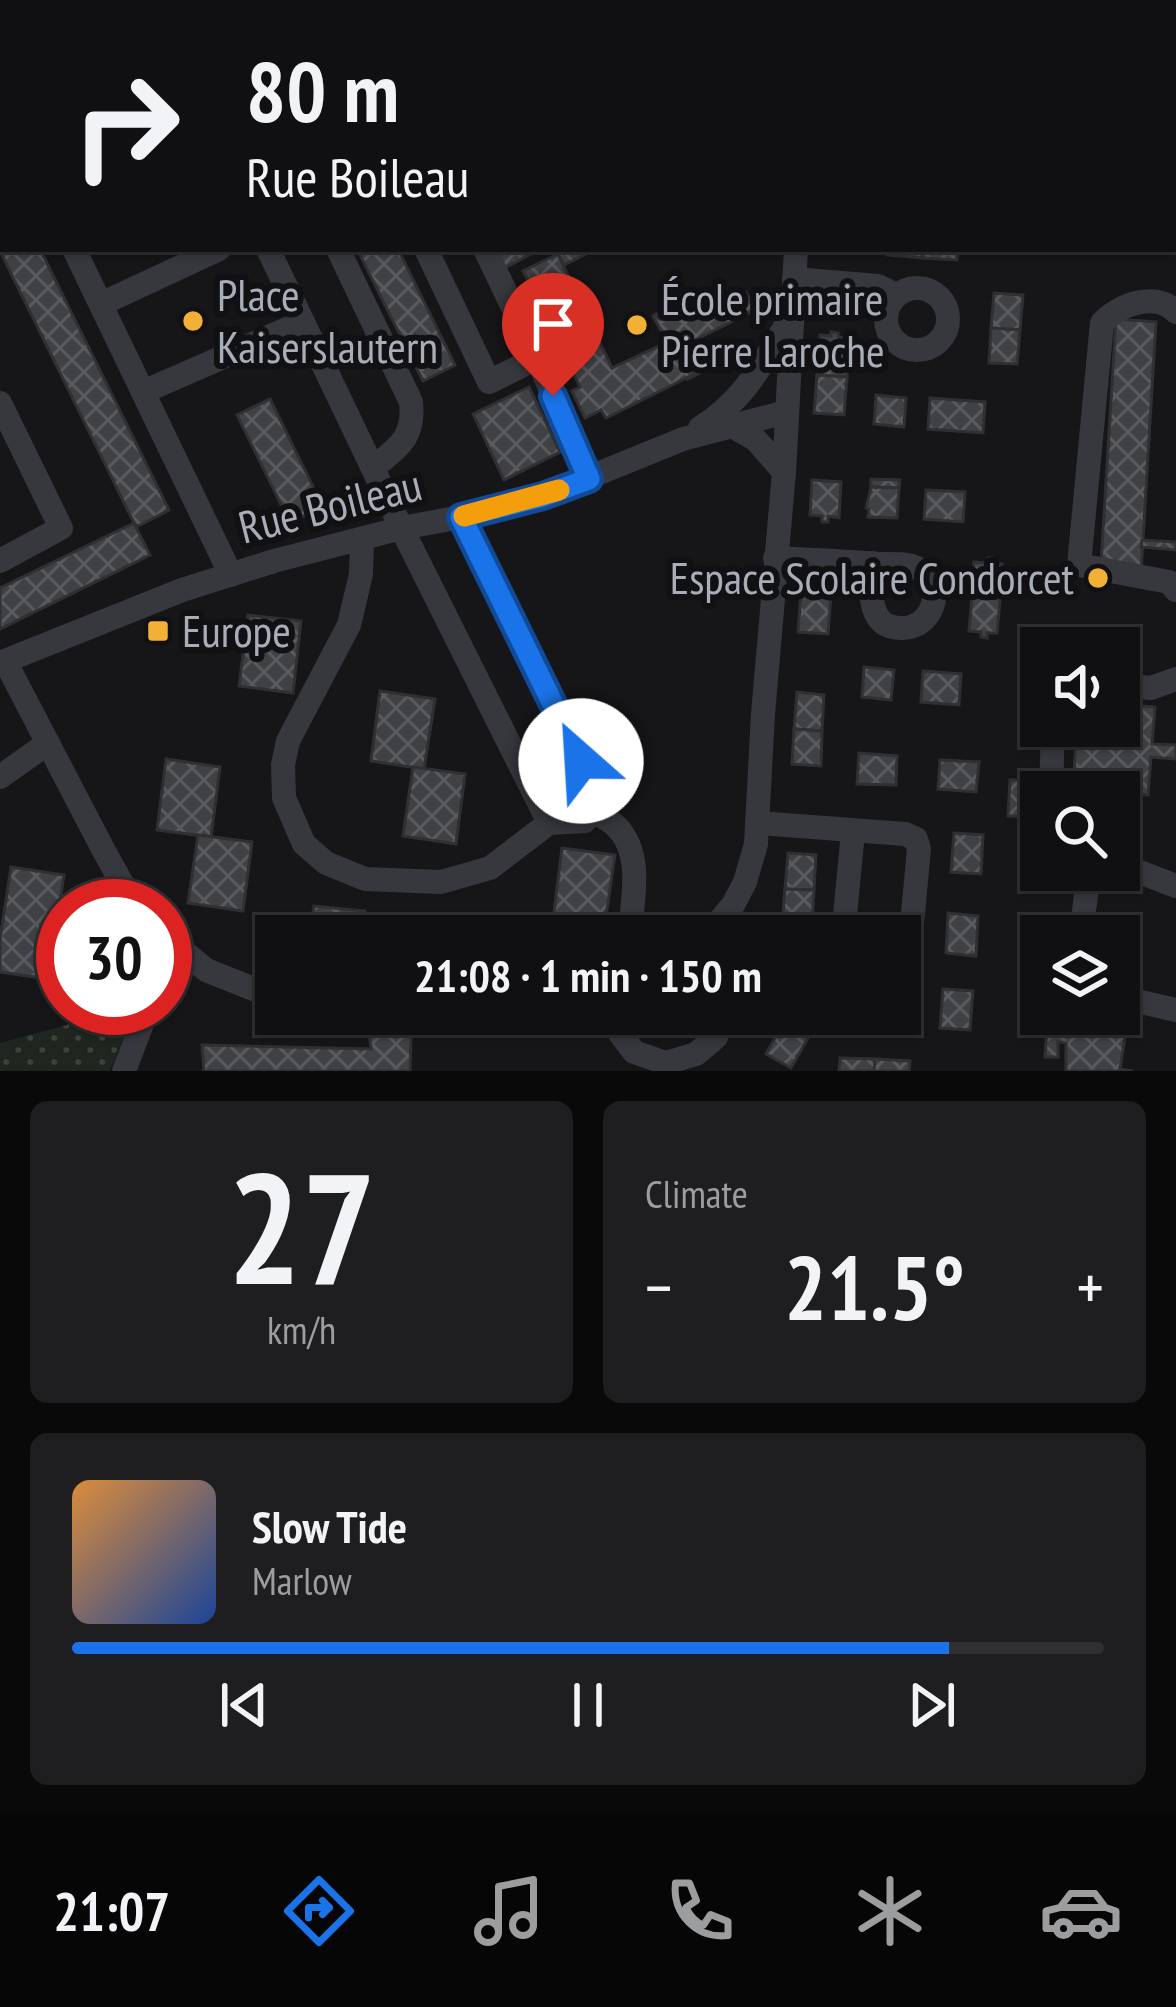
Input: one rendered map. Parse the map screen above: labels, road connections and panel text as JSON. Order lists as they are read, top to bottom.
{
  "streets": {
    "street": ["Rue Boileau"]
  },
  "places": {
    "other": ["Place Kaiserslautern", "École primaire Pierre Laroche", "Espace Scolaire Condorcet"],
    "transit": ["Europe"]
  },
  "page": {
    "turn": ["80 m", "Rue Boileau"],
    "limit": "30",
    "trip": "21:08 · 1 min · 150 m",
    "tile": [
      ["27", "km/h"],
      "Climate"
    ],
    "heat": ["−", "21.5°", "+"],
    "song": ["Slow Tide", "Marlow"],
    "tabs": "21:07"
  }
}
